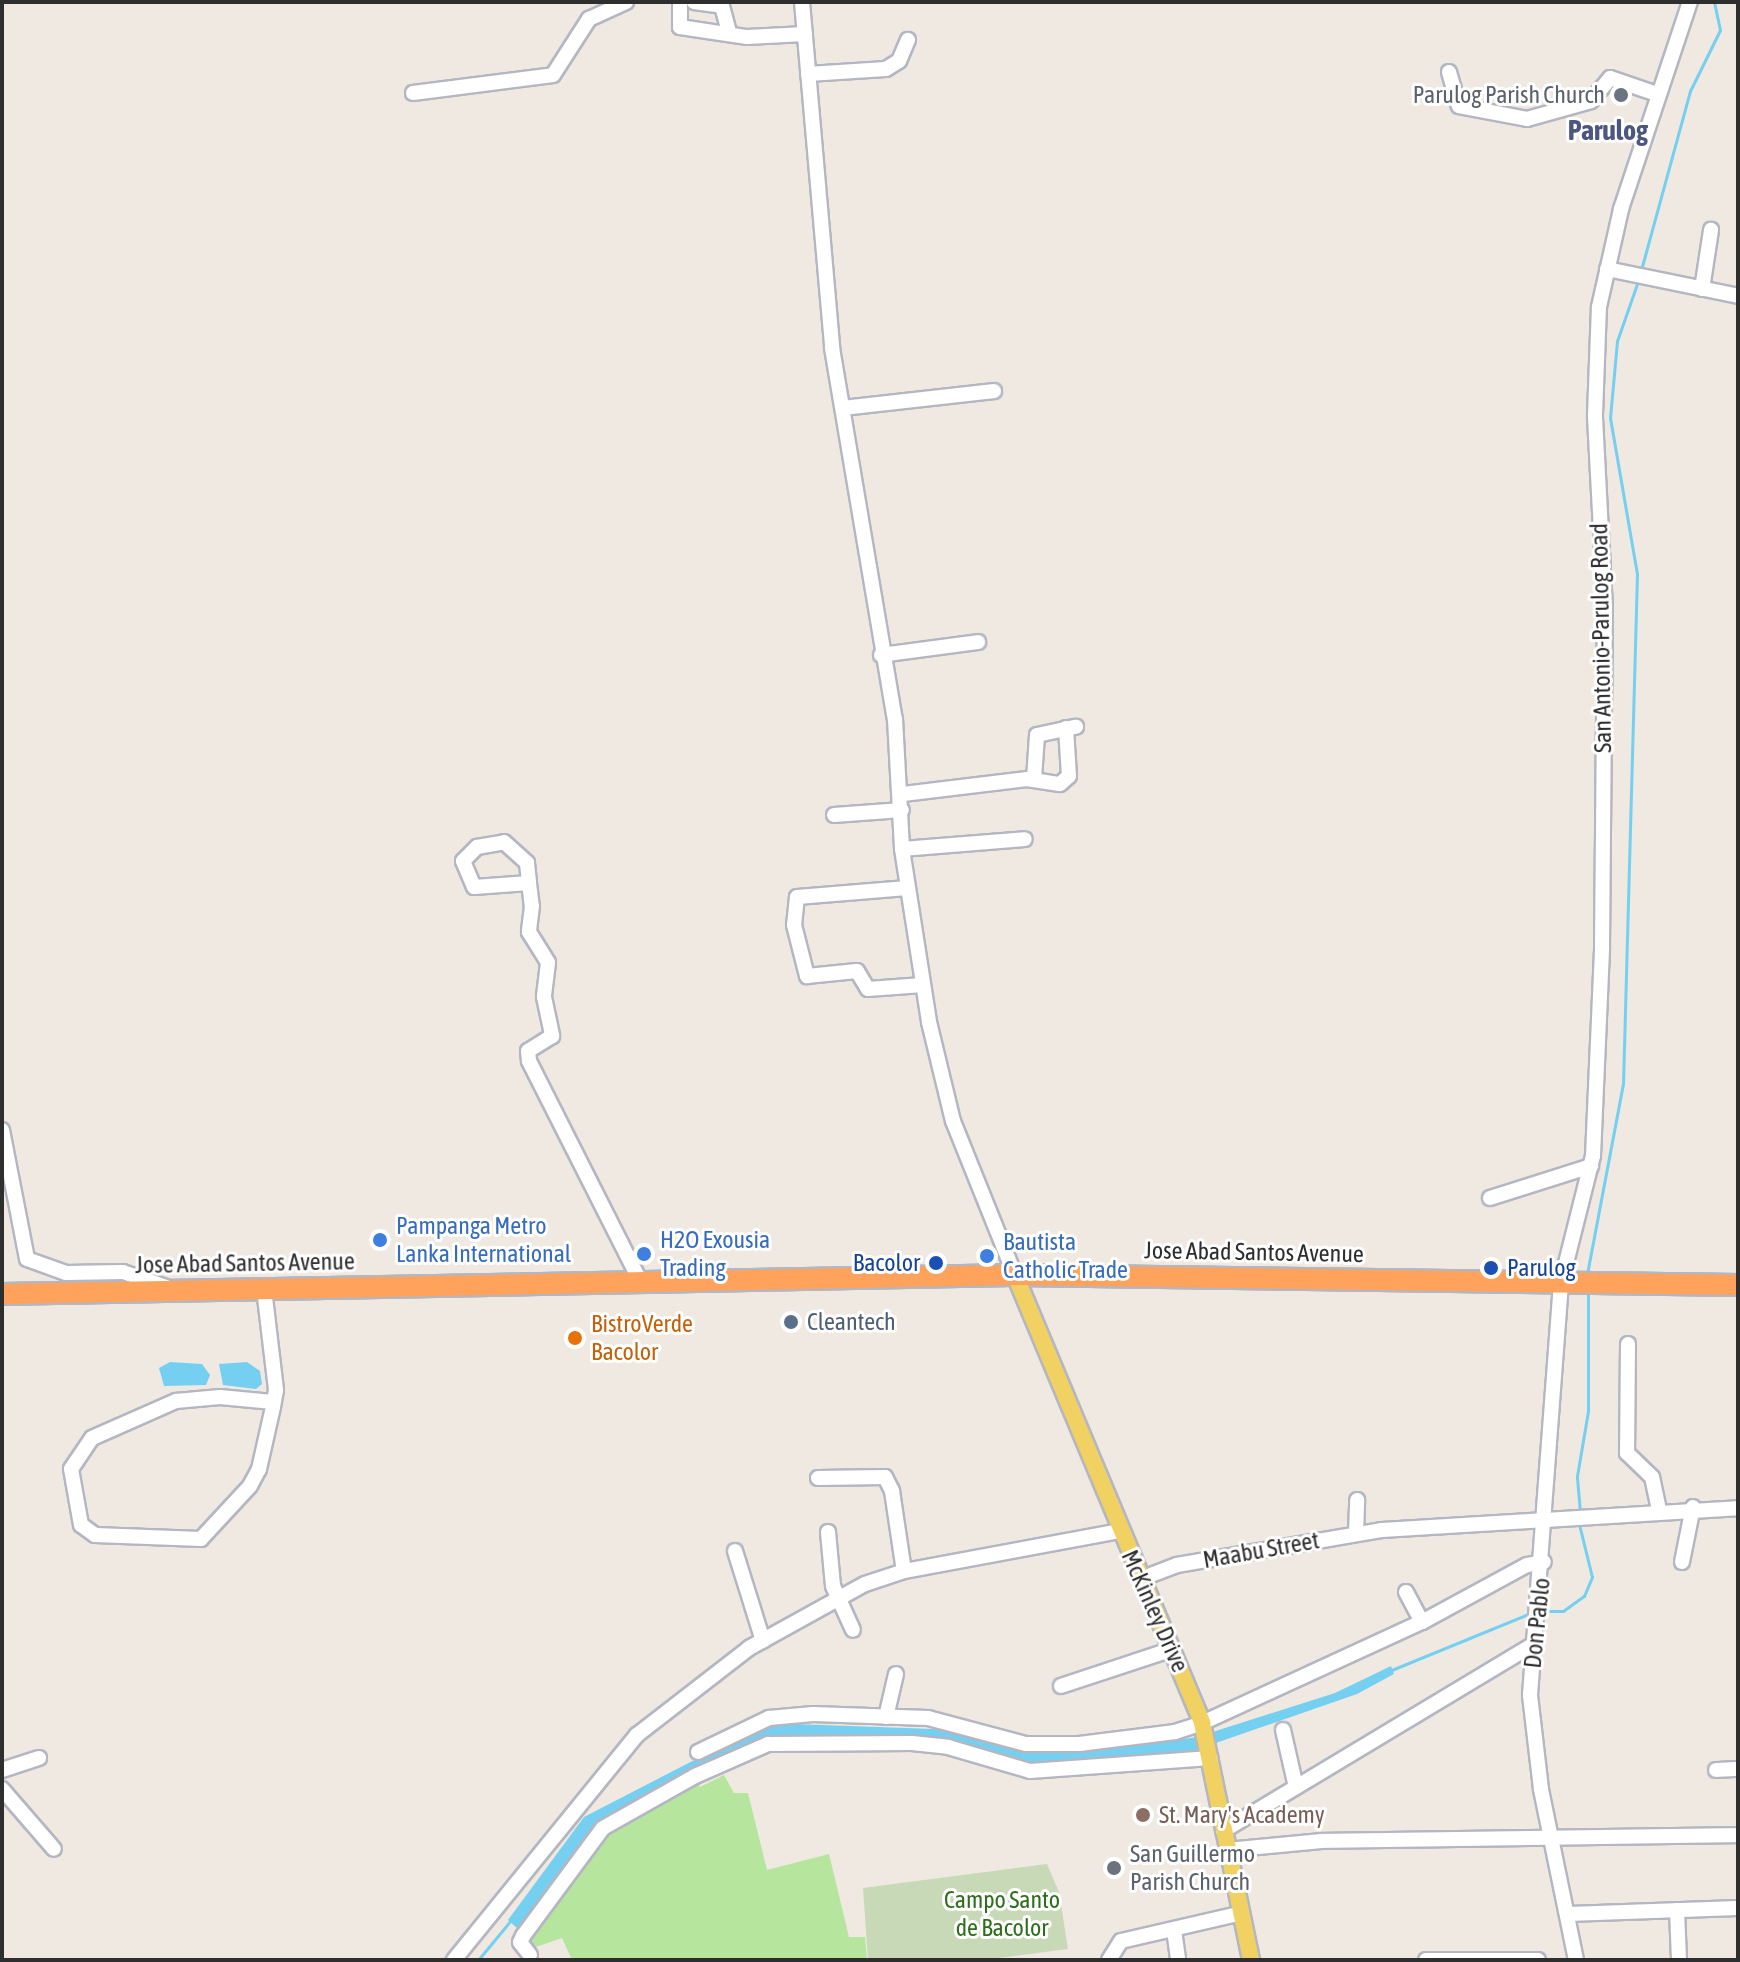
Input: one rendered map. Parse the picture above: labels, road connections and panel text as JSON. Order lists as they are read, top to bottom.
{
  "streets": {
    "highway": ["Jose Abad Santos Avenue"],
    "main road": ["McKinley Drive"],
    "street": ["San Antonio-Parulog Road", "Maabu Street", "Don Pablo"]
  },
  "crossings": [
    ["San Antonio-Parulog Road", "Jose Abad Santos Avenue"],
    ["San Antonio-Parulog Road", "Don Pablo"],
    ["Jose Abad Santos Avenue", "McKinley Drive"],
    ["Jose Abad Santos Avenue", "Don Pablo"],
    ["Maabu Street", "McKinley Drive"],
    ["Maabu Street", "Don Pablo"]
  ],
  "districts": ["Parulog"],
  "parks": ["Campo Santo de Bacolor"],
  "places": [
    "Parulog Parish Church",
    "Pampanga Metro Lanka International",
    "H2O Exousia Trading",
    "Bautista Catholic Trade",
    "Bacolor",
    "Parulog",
    "Cleantech",
    "BistroVerde Bacolor",
    "St. Mary's Academy",
    "San Guillermo Parish Church"
  ]
}
